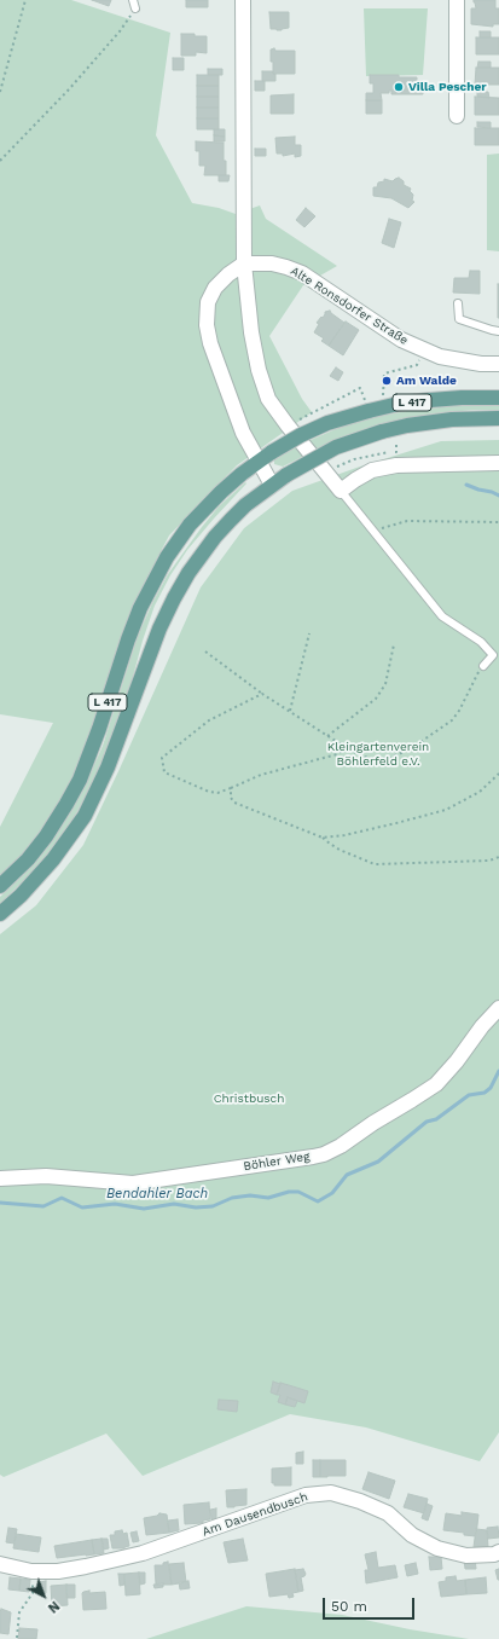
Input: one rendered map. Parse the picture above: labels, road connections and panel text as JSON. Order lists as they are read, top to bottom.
{
  "streets": {
    "main road": ["L 417"],
    "street": ["Alte Ronsdorfer Straße", "Böhler Weg", "Am Dausendbusch"]
  },
  "water": ["Bendahler Bach"],
  "parks": ["Kleingartenverein Böhlerfeld e.V.", "Christbusch"],
  "places": ["Villa Pescher", "Am Walde"],
  "scale_bar": "50 m",
  "north": "bottom right"
}
